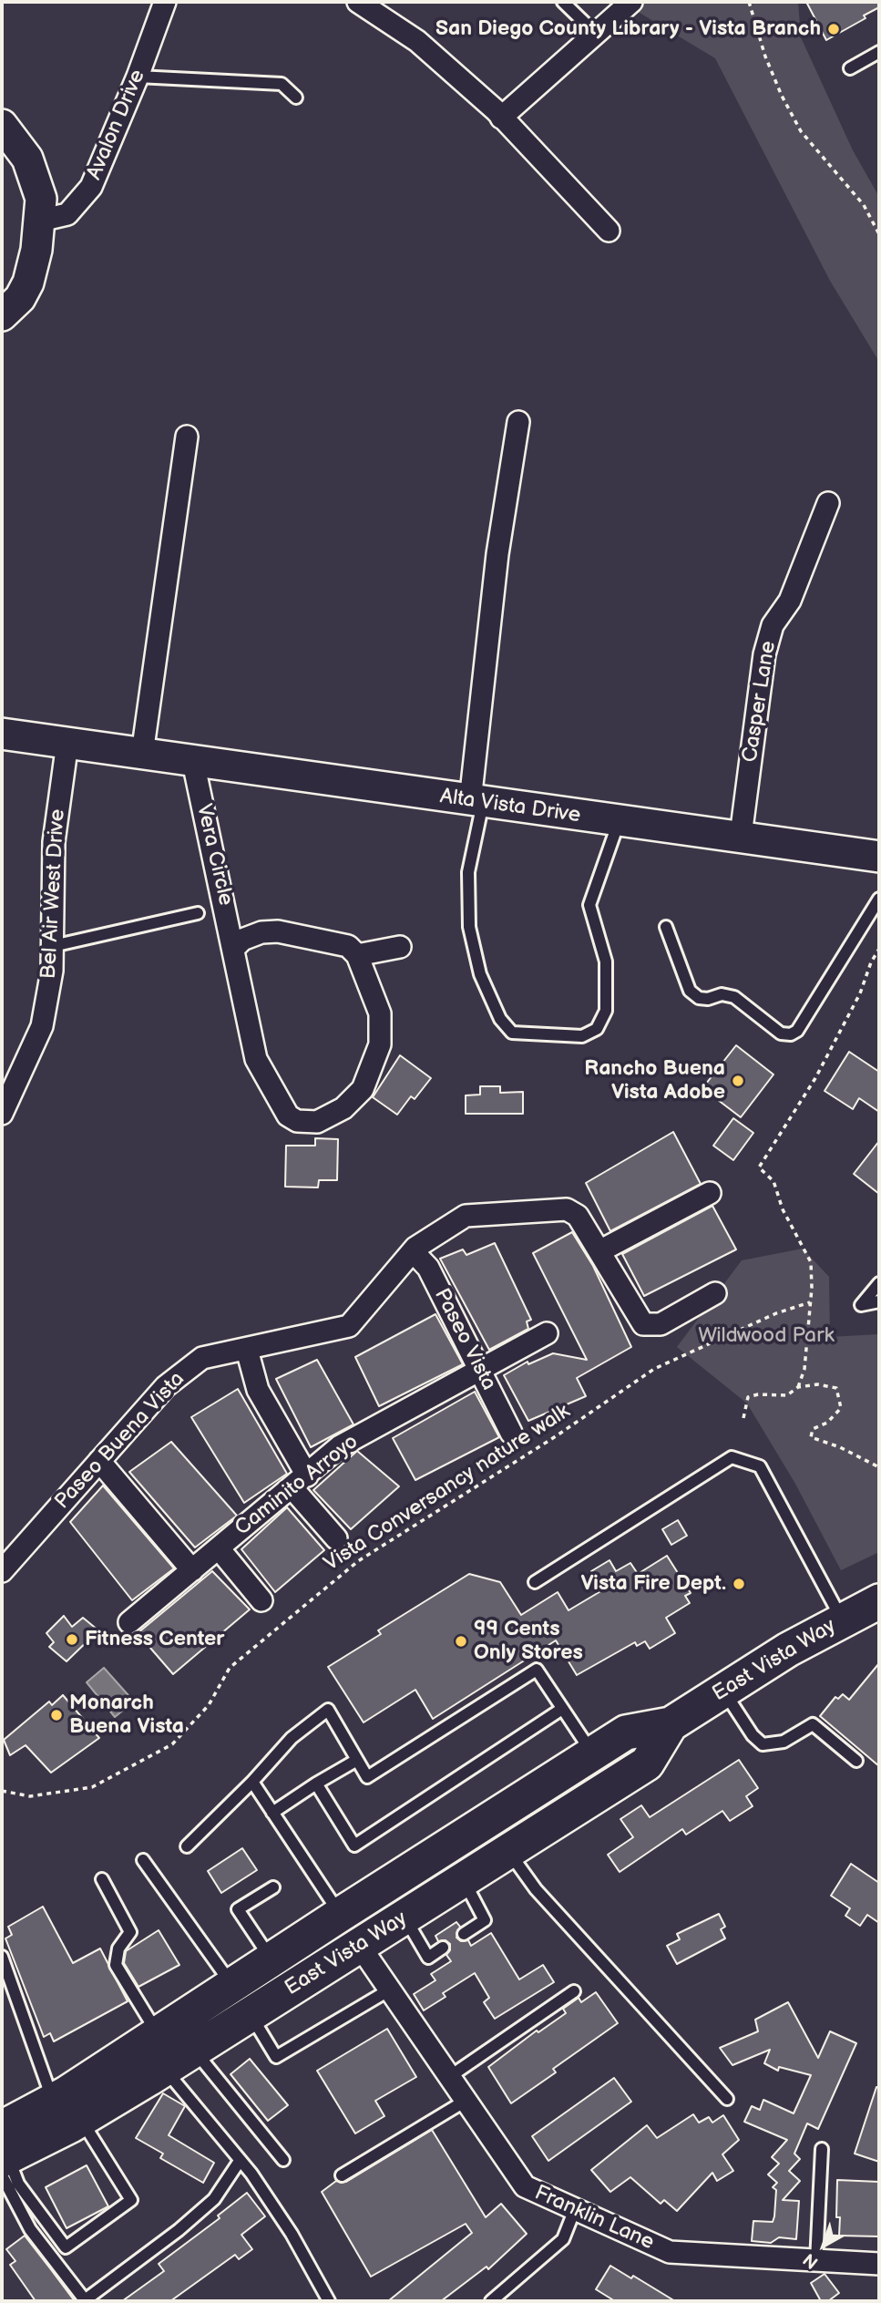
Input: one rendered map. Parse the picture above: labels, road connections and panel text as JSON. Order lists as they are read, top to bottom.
{
  "streets": {
    "main road": ["East Vista Way"],
    "street": [
      "Avalon Drive",
      "Casper Lane",
      "Alta Vista Drive",
      "Vera Circle",
      "Bel Air West Drive",
      "Paseo Vista",
      "Paseo Buena Vista",
      "Caminito Arroyo",
      "Franklin Lane"
    ],
    "path": ["Vista Conversancy nature walk"]
  },
  "crossings": [
    ["Casper Lane", "Alta Vista Drive"],
    ["Alta Vista Drive", "Vera Circle"],
    ["Alta Vista Drive", "Bel Air West Drive"],
    ["Paseo Vista", "Paseo Buena Vista"],
    ["Paseo Vista", "Caminito Arroyo"],
    ["East Vista Way", "Franklin Lane"]
  ],
  "parks": ["Wildwood Park"],
  "places": [
    "San Diego County Library - Vista Branch",
    "Rancho Buena Vista Adobe",
    "Vista Fire Dept.",
    "Fitness Center",
    "99 Cents Only Stores",
    "Monarch Buena Vista"
  ],
  "north": "bottom left"
}
